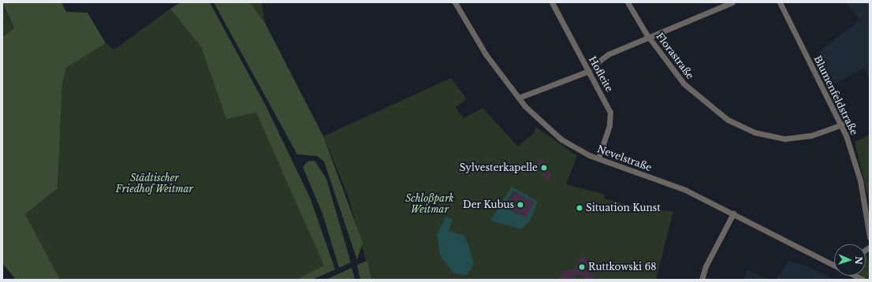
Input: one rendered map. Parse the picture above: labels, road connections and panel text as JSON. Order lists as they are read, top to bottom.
{
  "streets": {
    "street": [
      "Florastraße",
      "Hofleite",
      "Blumenfeldstraße",
      "Nevelstraße"
    ]
  },
  "crossings": [
    ["Florastraße", "Blumenfeldstraße"],
    ["Hofleite", "Nevelstraße"]
  ],
  "parks": ["Städtischer Friedhof Weitmar", "Schloßpark Weitmar"],
  "places": [
    "Sylvesterkapelle",
    "Der Kubus",
    "Situation Kunst",
    "Ruttkowski 68"
  ],
  "north": "right"
}
